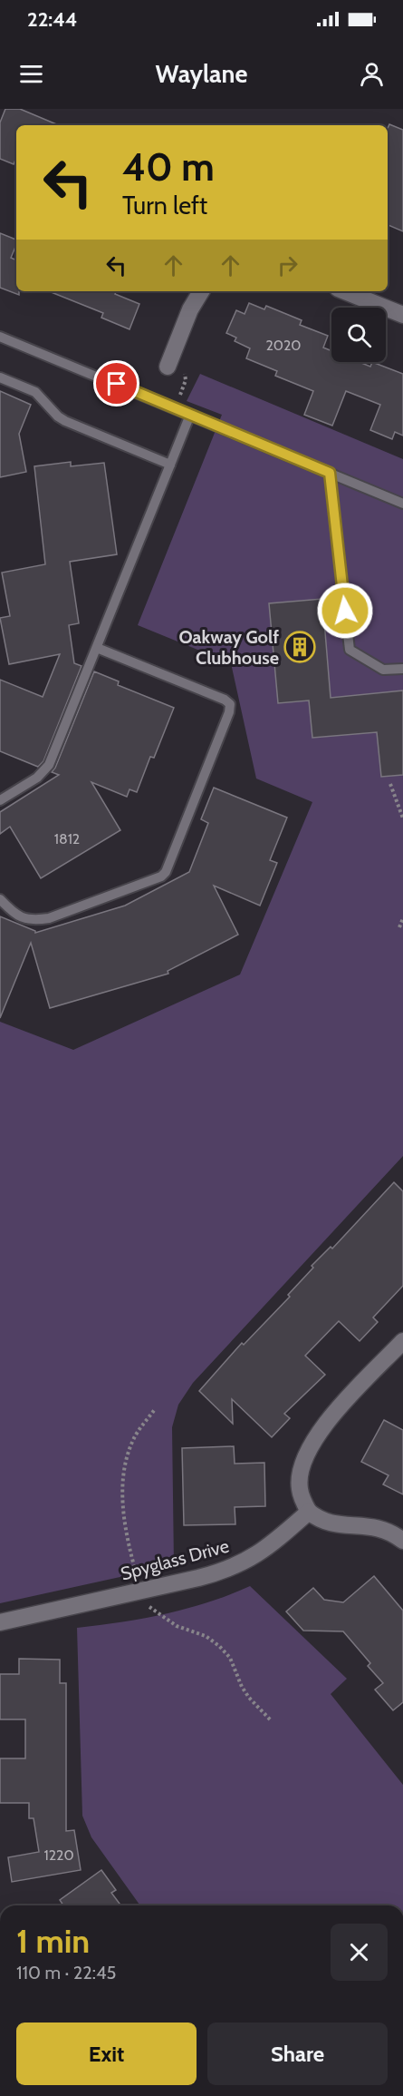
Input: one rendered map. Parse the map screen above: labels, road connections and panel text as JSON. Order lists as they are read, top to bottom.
{
  "streets": {
    "street": ["Spyglass Drive"]
  },
  "places": {
    "building": ["Oakway Golf Clubhouse"]
  },
  "house_numbers": ["2020", "1812", "1220"],
  "page": {
    "status": "22:44",
    "header": "Waylane",
    "turn": ["40 m", "Turn left"],
    "heading": ["1 min", "110 m · 22:45"],
    "buttons": ["Exit", "Share"]
  }
}
